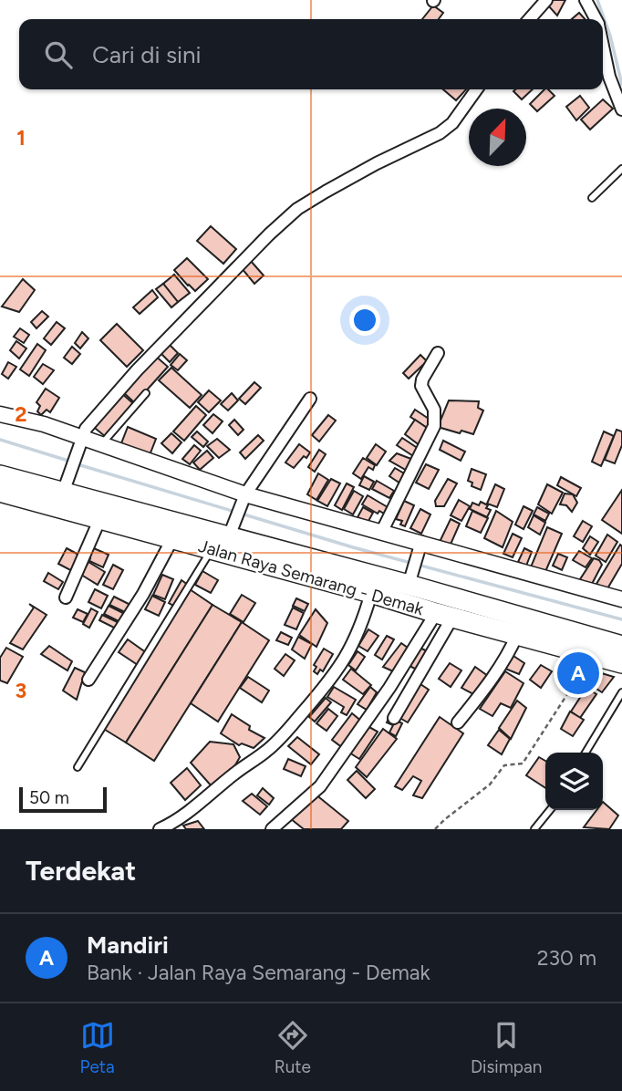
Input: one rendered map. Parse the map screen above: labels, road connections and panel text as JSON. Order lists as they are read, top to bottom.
{
  "streets": {
    "highway": ["Jalan Raya Semarang - Demak"]
  },
  "scale_bar": "50 m",
  "north": "top right",
  "page": {
    "search": "Cari di sini",
    "pins": "A",
    "scale": "50 m",
    "heading": "Terdekat",
    "list": [
      {
        "mark": "A",
        "name": "Mandiri",
        "note": "Bank · Jalan Raya Semarang - Demak",
        "value": "230 m"
      }
    ],
    "nav": ["Peta", "Rute", "Disimpan"]
  },
  "grid": {
    "rows": ["1", "2", "3"]
  }
}
